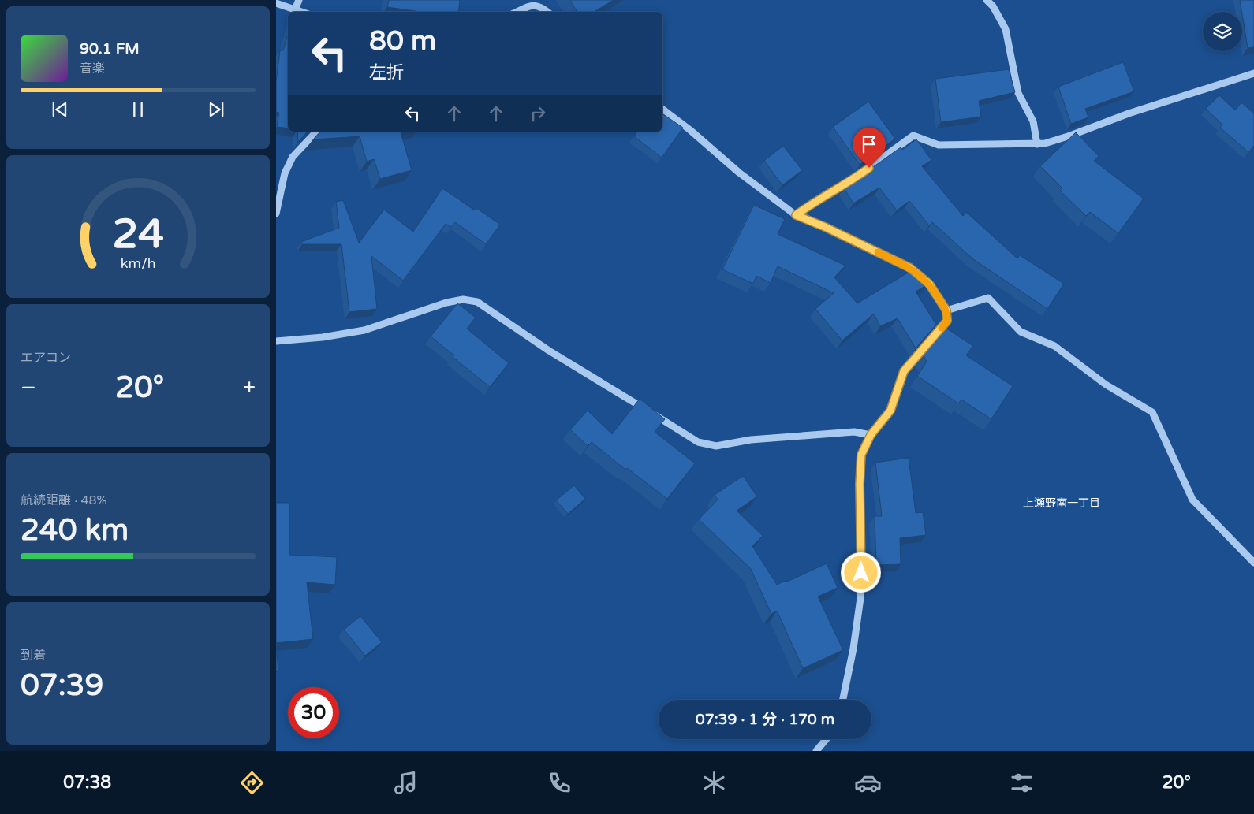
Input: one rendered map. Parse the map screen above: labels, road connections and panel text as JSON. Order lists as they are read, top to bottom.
{
  "districts": ["上瀬野南一丁目"],
  "page": {
    "turn": ["80 m", "左折"],
    "song": ["90.1 FM", "音楽"],
    "tile": [
      "エアコン",
      ["航続距離 · 48%", "240 km"],
      ["到着", "07:39"]
    ],
    "heat": ["−", "20°", "+"],
    "limit": "30",
    "trip": "07:39 · 1 分 · 170 m",
    "tabs": ["07:38", "20°"],
    "gauge": ["24", "km/h"]
  }
}
